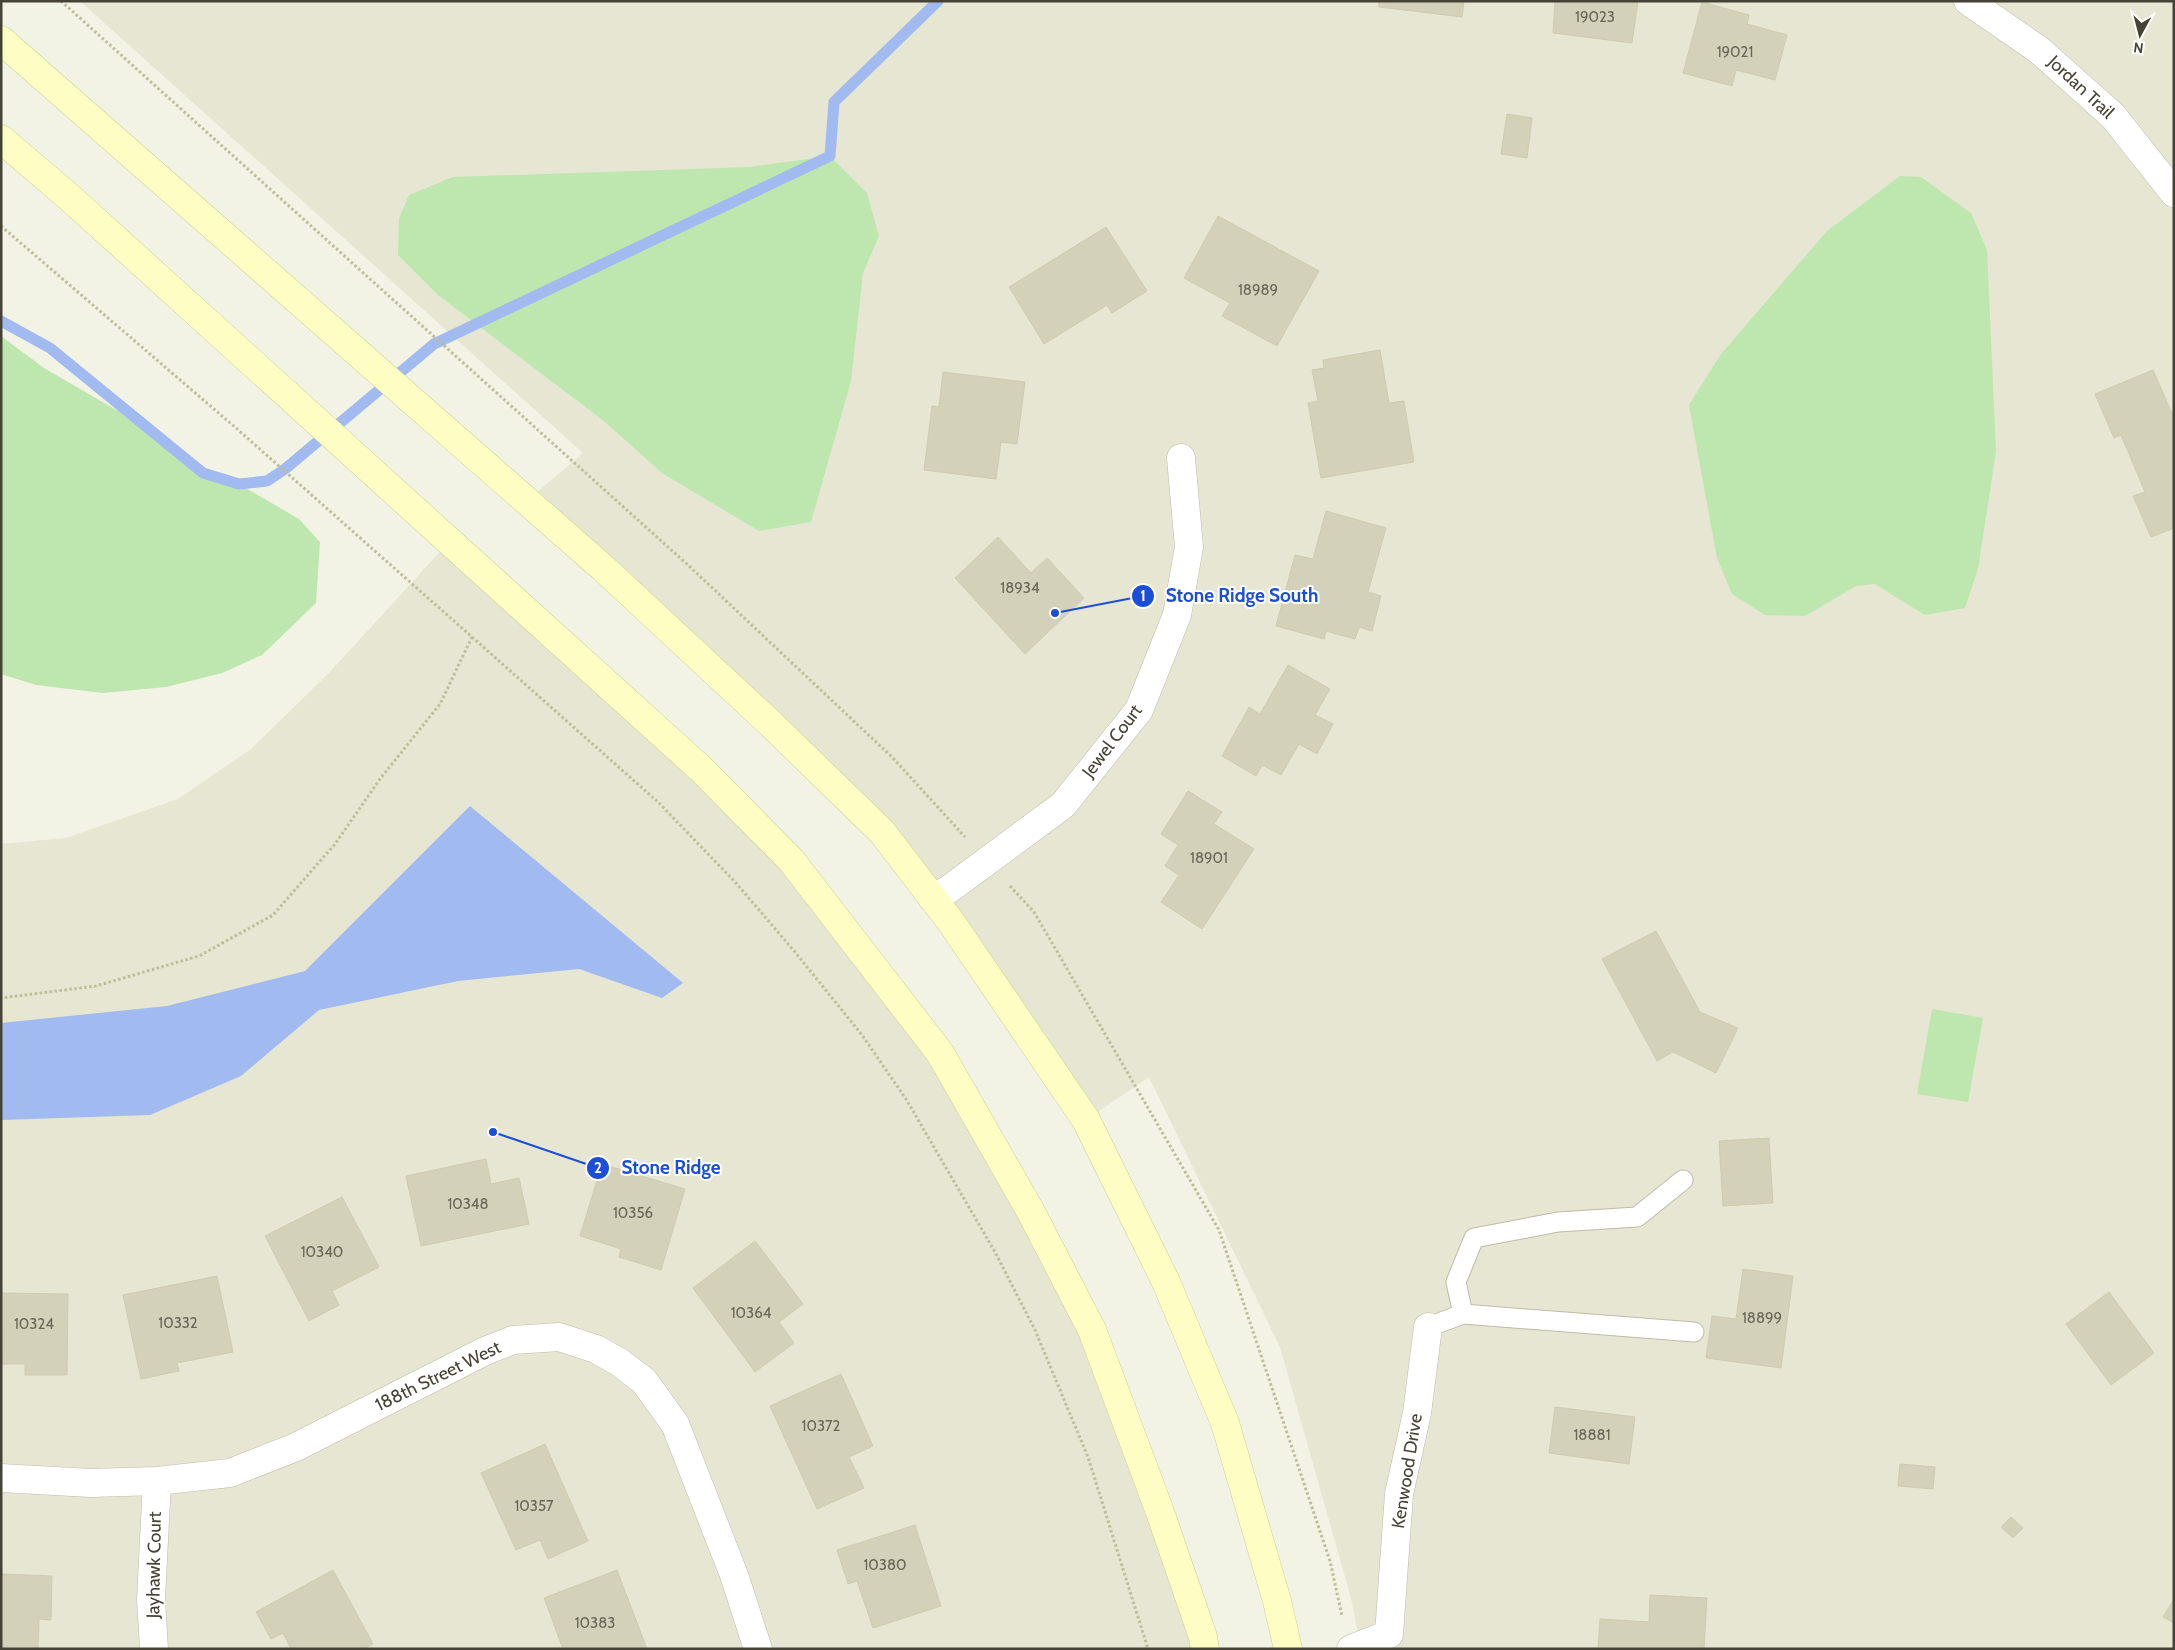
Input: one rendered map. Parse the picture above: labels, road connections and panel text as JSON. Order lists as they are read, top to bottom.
{
  "streets": {
    "street": [
      "Jordan Trail",
      "Jewel Court",
      "188th Street West",
      "Kenwood Drive",
      "Jayhawk Court"
    ]
  },
  "crossings": [
    ["188th Street West", "Jayhawk Court"]
  ],
  "places": ["Stone Ridge South", "Stone Ridge"],
  "house_numbers": [
    "19023",
    "19021",
    "18989",
    "18934",
    "18901",
    "10348",
    "10356",
    "10340",
    "10364",
    "18899",
    "10332",
    "10324",
    "10372",
    "18881",
    "10357",
    "10380",
    "10383"
  ],
  "north": "bottom"
}
